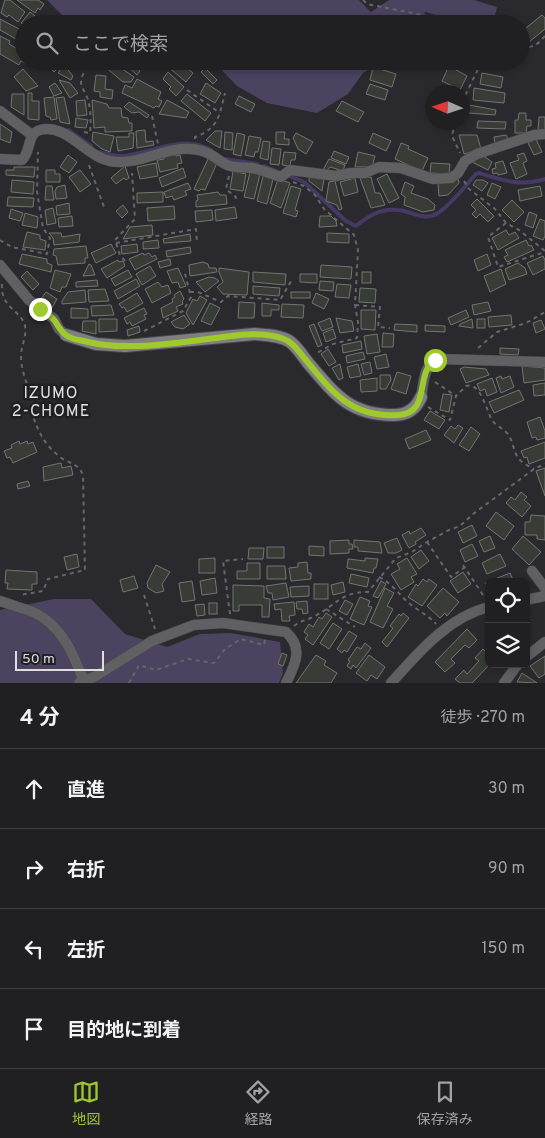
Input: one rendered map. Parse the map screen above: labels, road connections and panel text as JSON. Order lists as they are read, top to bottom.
{
  "districts": ["IZUMO 2-CHOME"],
  "scale_bar": "50 m",
  "north": "left",
  "page": {
    "search": "ここで検索",
    "scale": "50 m",
    "heading": ["4 分", "徒歩 · 270 m"],
    "list": [
      ["直進", "30 m"],
      ["右折", "90 m"],
      ["左折", "150 m"],
      "目的地に到着"
    ],
    "nav": ["地図", "経路", "保存済み"]
  }
}
